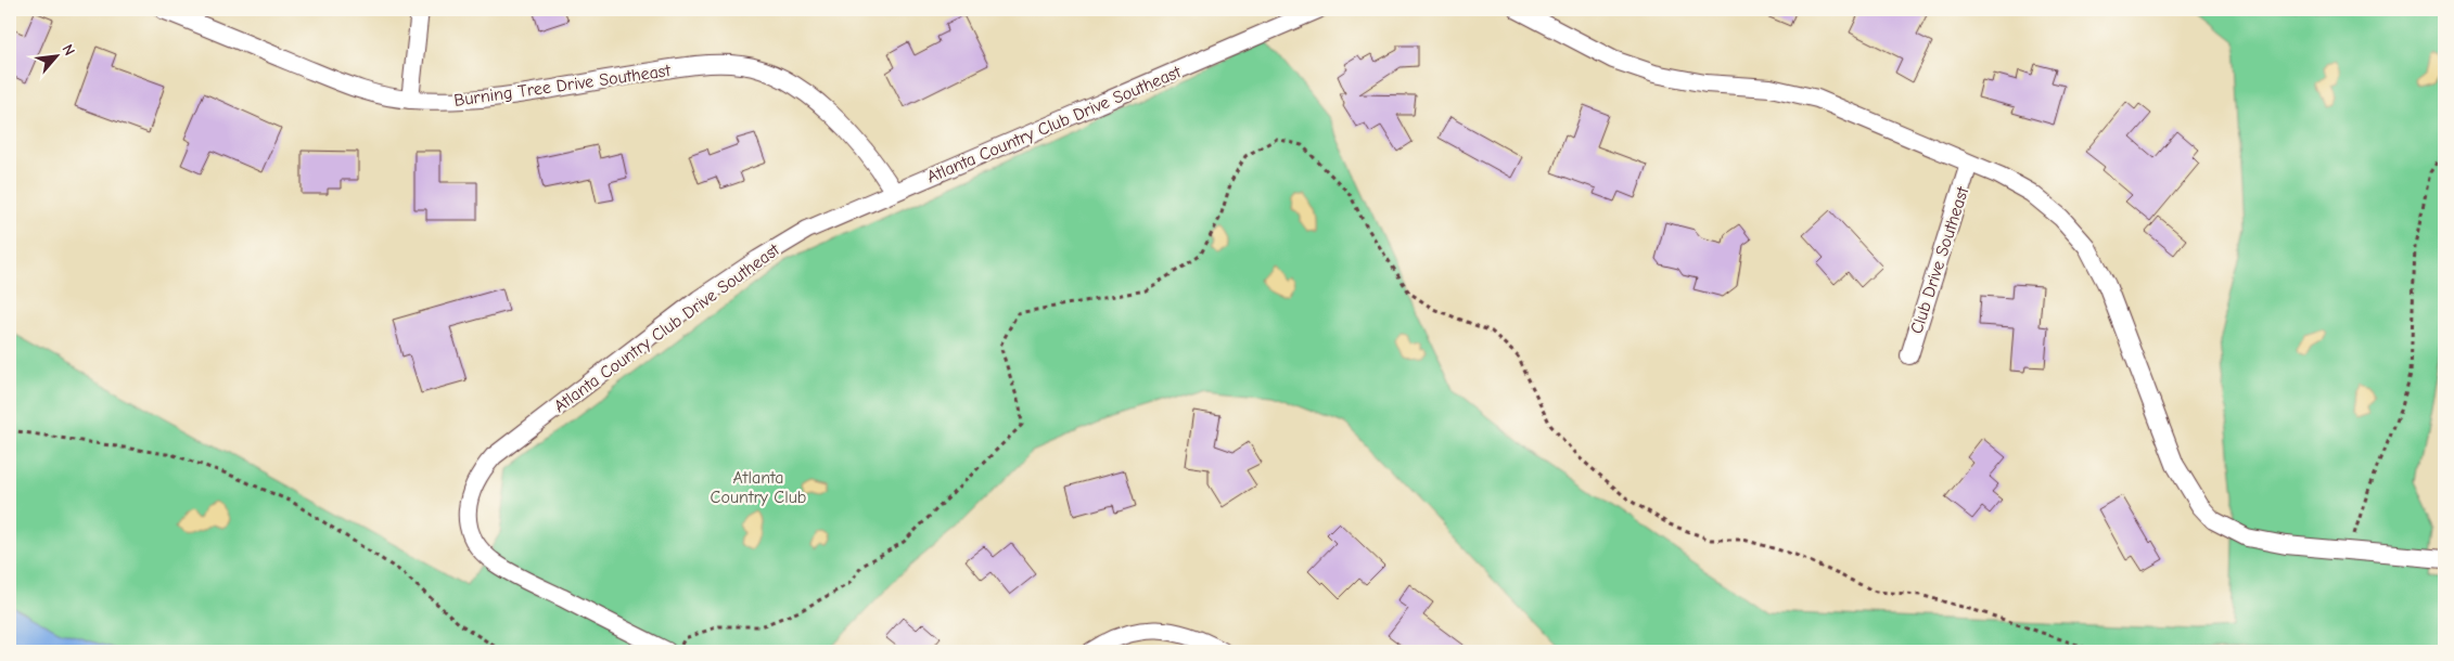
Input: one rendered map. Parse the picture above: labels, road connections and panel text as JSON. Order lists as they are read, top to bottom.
{
  "streets": {
    "street": ["Burning Tree Drive Southeast", "Atlanta Country Club Drive Southeast", "Club Drive Southeast"]
  },
  "crossings": [
    ["Burning Tree Drive Southeast", "Atlanta Country Club Drive Southeast"]
  ],
  "parks": ["Atlanta Country Club"],
  "north": "top right"
}
